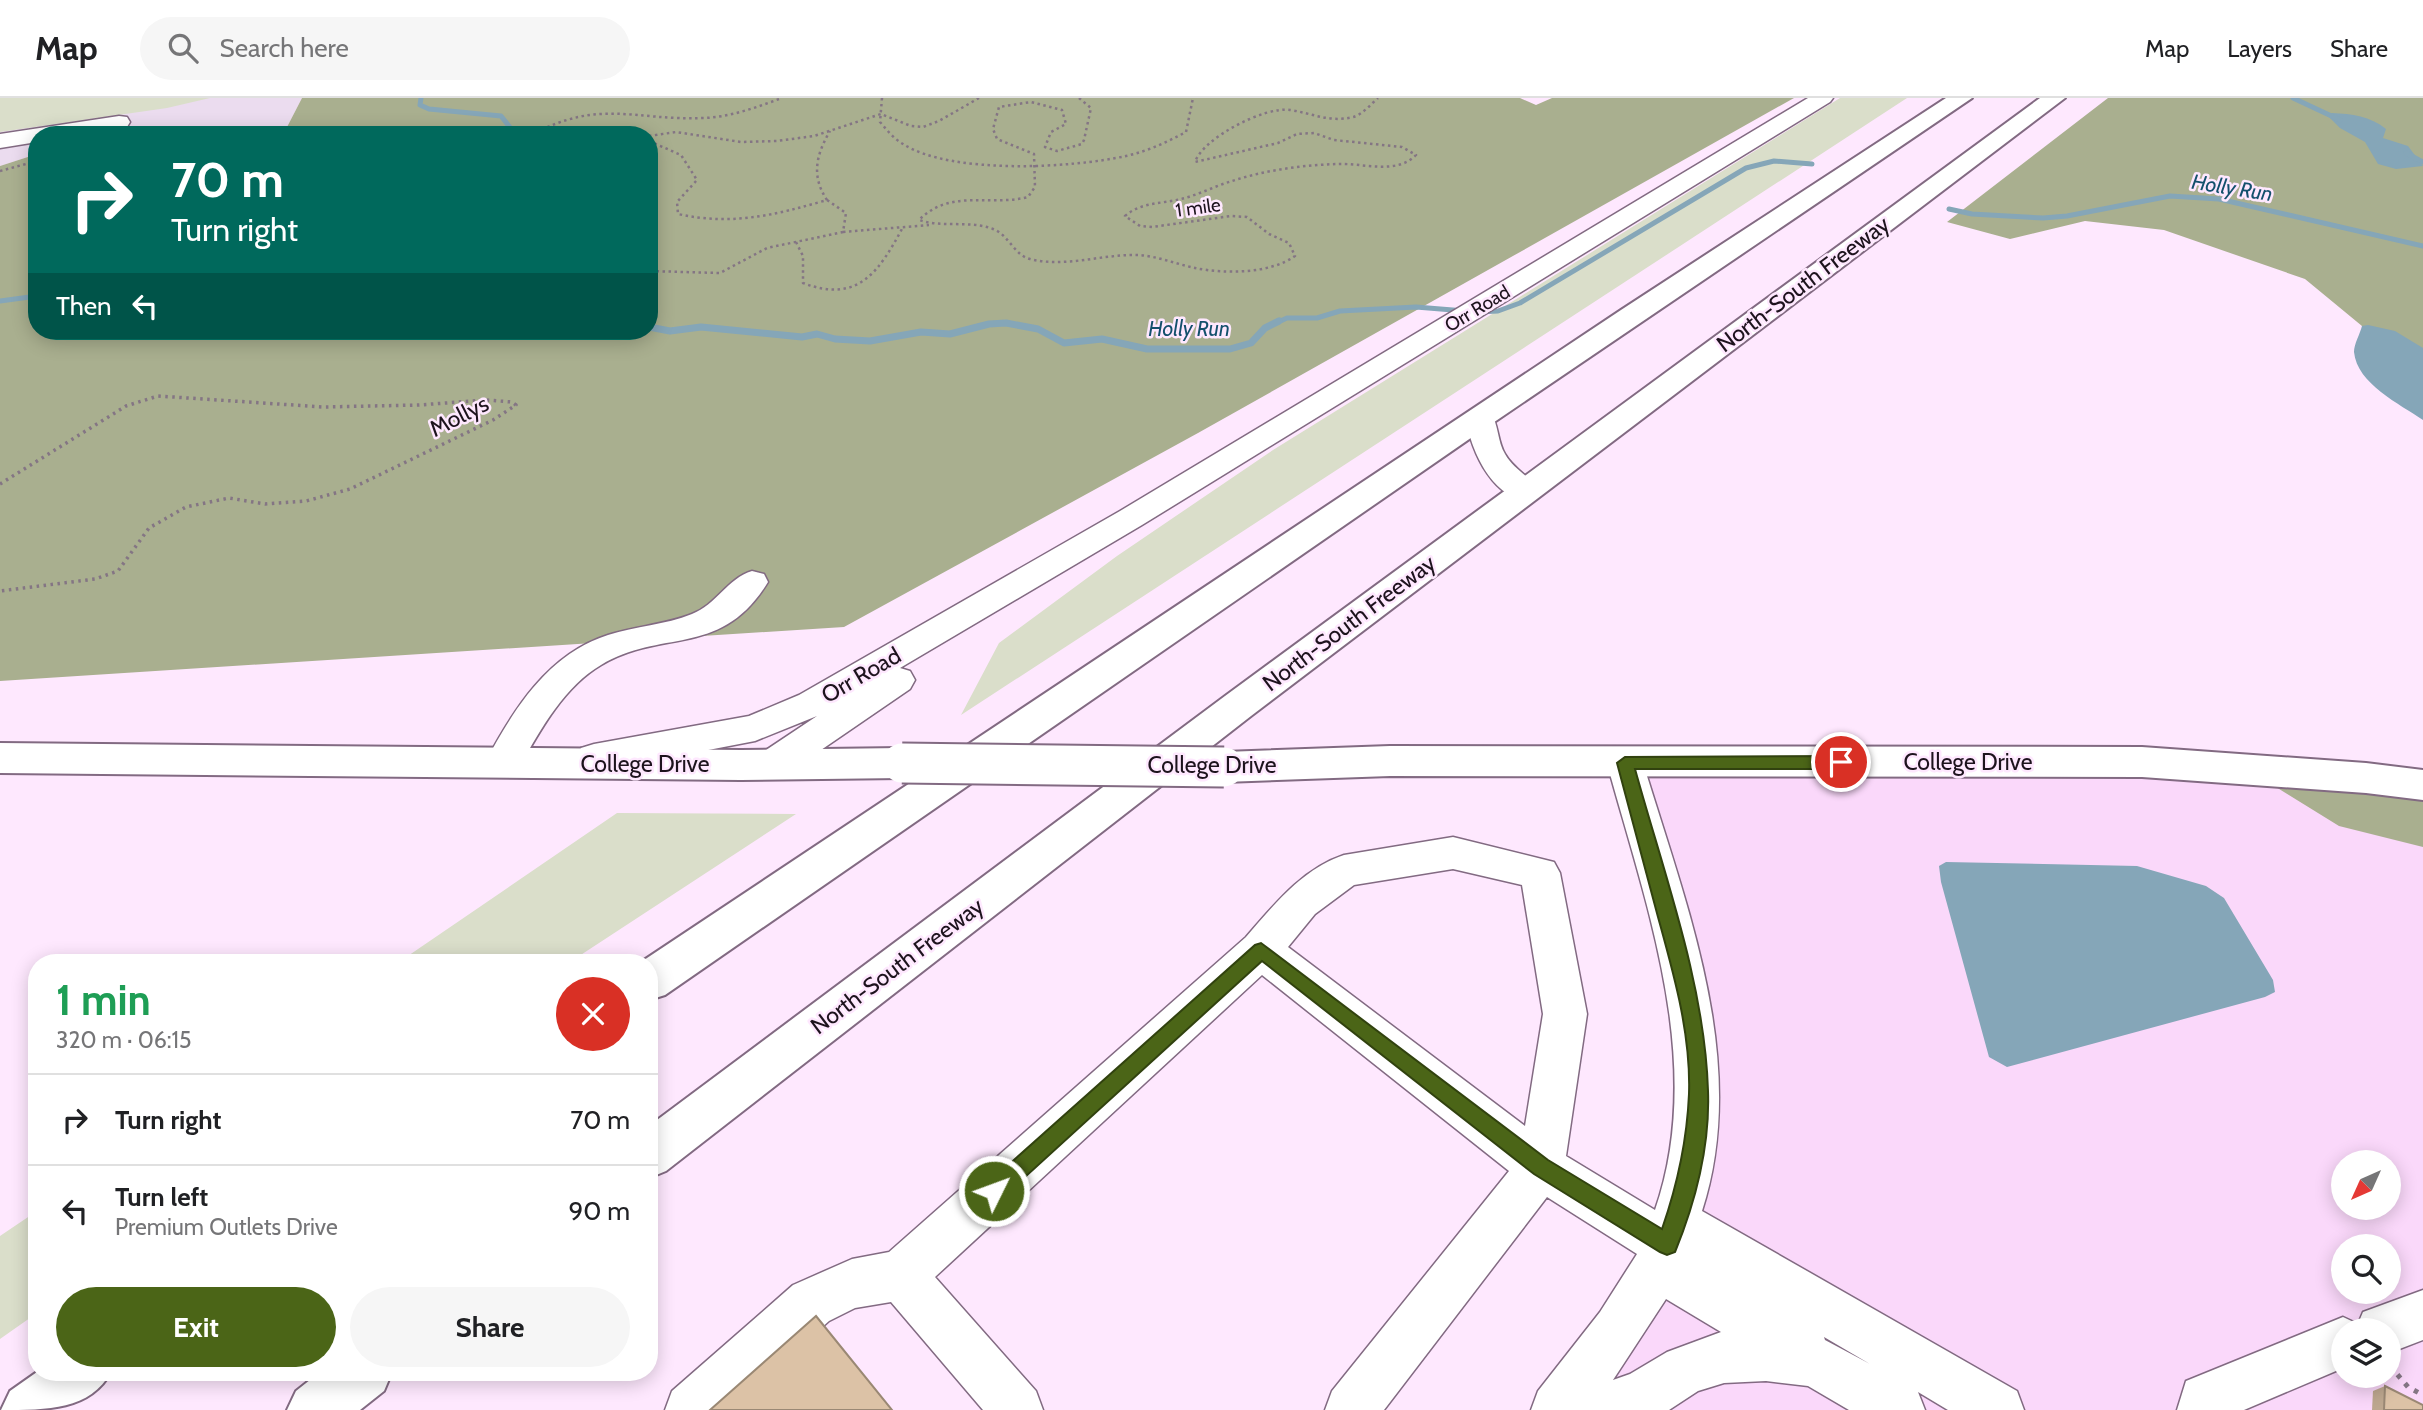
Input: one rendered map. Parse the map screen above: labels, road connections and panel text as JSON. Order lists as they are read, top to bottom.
{
  "streets": {
    "main road": ["North-South Freeway", "College Drive"],
    "street": ["Orr Road"],
    "path": ["1 mile", "Mollys"]
  },
  "crossings": [
    ["Orr Road", "College Drive"]
  ],
  "water": ["Holly Run"],
  "north": "bottom left",
  "page": {
    "header": "Map",
    "search": "Search here",
    "nav": ["Map", "Layers", "Share"],
    "turn": ["70 m", "Turn right"],
    "then": "Then",
    "heading": ["1 min", "320 m · 06:15"],
    "list": [
      {
        "name": "Turn right",
        "value": "70 m"
      },
      {
        "name": "Turn left",
        "note": "Premium Outlets Drive",
        "value": "90 m"
      }
    ],
    "buttons": ["Exit", "Share"]
  }
}
